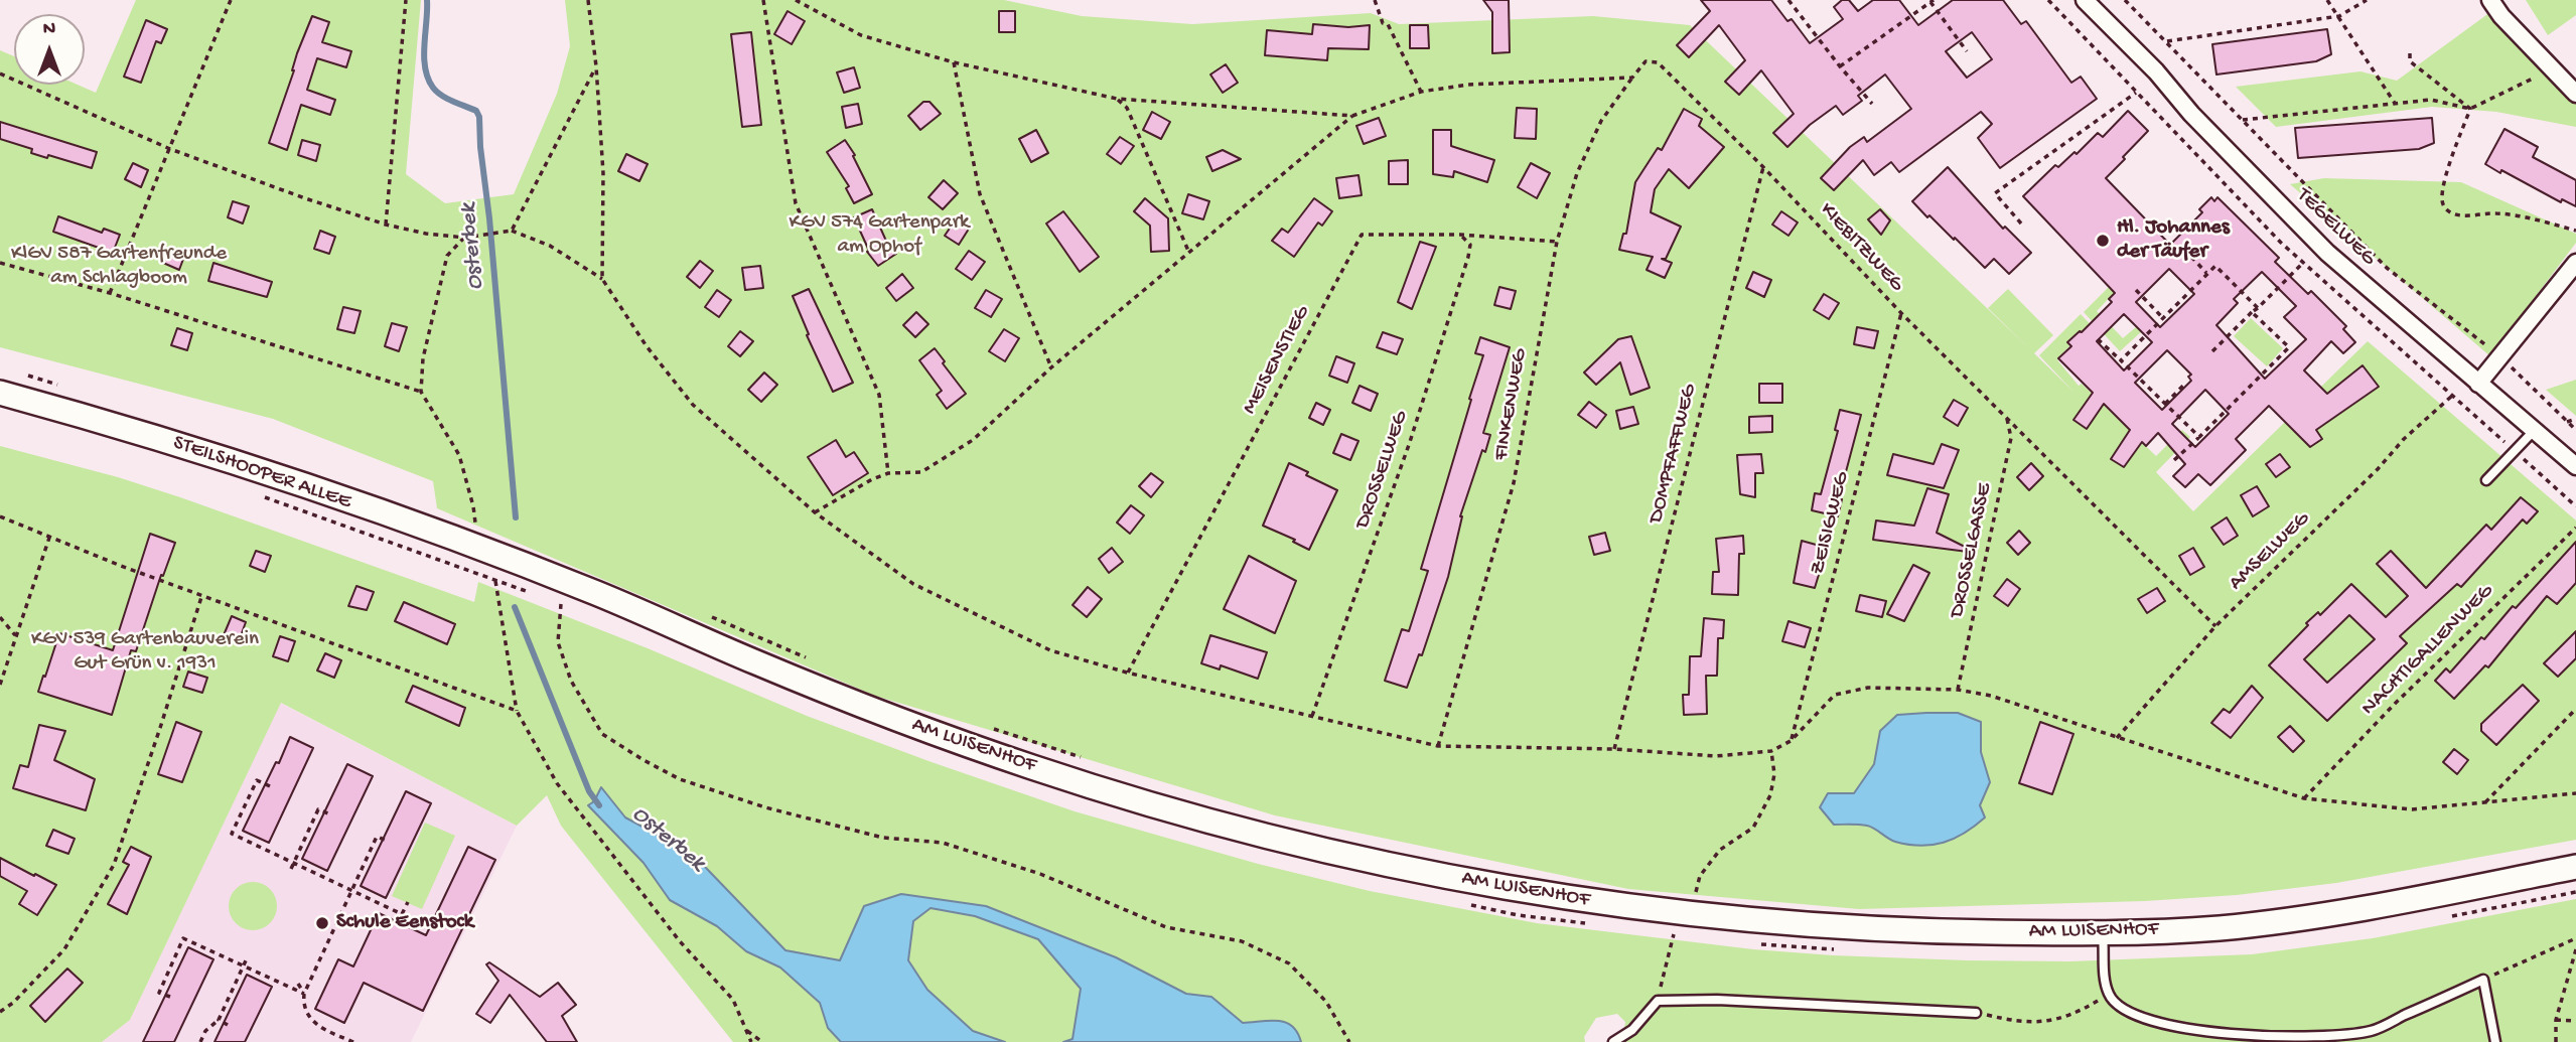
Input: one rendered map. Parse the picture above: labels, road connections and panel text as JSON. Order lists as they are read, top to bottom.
{
  "streets": {
    "main road": ["STEILSHOOPER ALLEE", "AM LUISENHOF"],
    "street": ["TEGELWEG"],
    "path": [
      "KIEBITZWEG",
      "MEISENSTIEG",
      "FINKENWEG",
      "DOMPFAFFWEG",
      "DROSSELWEG",
      "ZEISIGWEG",
      "DROSSELGASSE",
      "AMSELWEG",
      "NACHTIGALLENWEG"
    ]
  },
  "crossings": [
    ["KIEBITZWEG", "FINKENWEG"],
    ["KIEBITZWEG", "DOMPFAFFWEG"],
    ["KIEBITZWEG", "ZEISIGWEG"],
    ["KIEBITZWEG", "DROSSELGASSE"],
    ["KIEBITZWEG", "AMSELWEG"],
    ["MEISENSTIEG", "FINKENWEG"],
    ["MEISENSTIEG", "DROSSELWEG"],
    ["STEILSHOOPER ALLEE", "AM LUISENHOF"]
  ],
  "water": ["Osterbek"],
  "parks": ["KGV 574 Gartenpark am Ophof", "KlGV 587 Gartenfreunde am Schlagboom", "KGV 539 Gartenbauverein Gut Grün v. 1931"],
  "places": ["Hl. Johannes der Täufer", "Schule Eenstock"],
  "north": "top"
}
